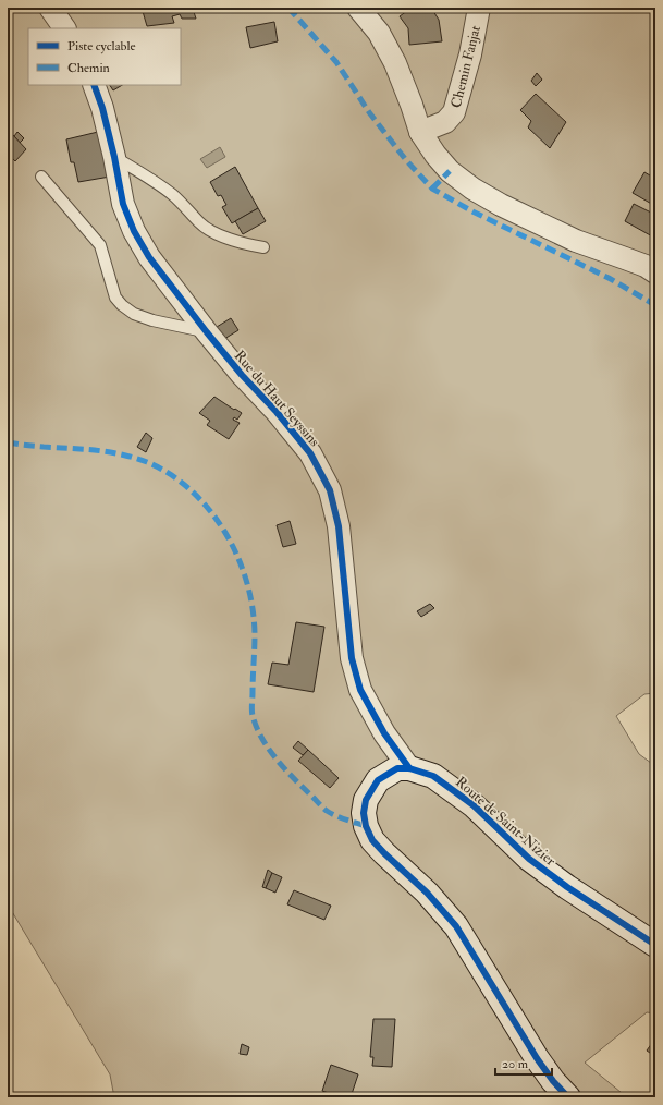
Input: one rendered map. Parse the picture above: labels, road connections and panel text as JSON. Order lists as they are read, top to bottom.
{
  "streets": {
    "main road": ["Route de Saint-Nizier"],
    "street": ["Chemin Fanjat", "Rue du Haut Seyssins"]
  },
  "crossings": [
    ["Rue du Haut Seyssins", "Route de Saint-Nizier"]
  ],
  "legend": ["Piste cyclable", "Chemin"],
  "scale_bar": "20 m"
}
